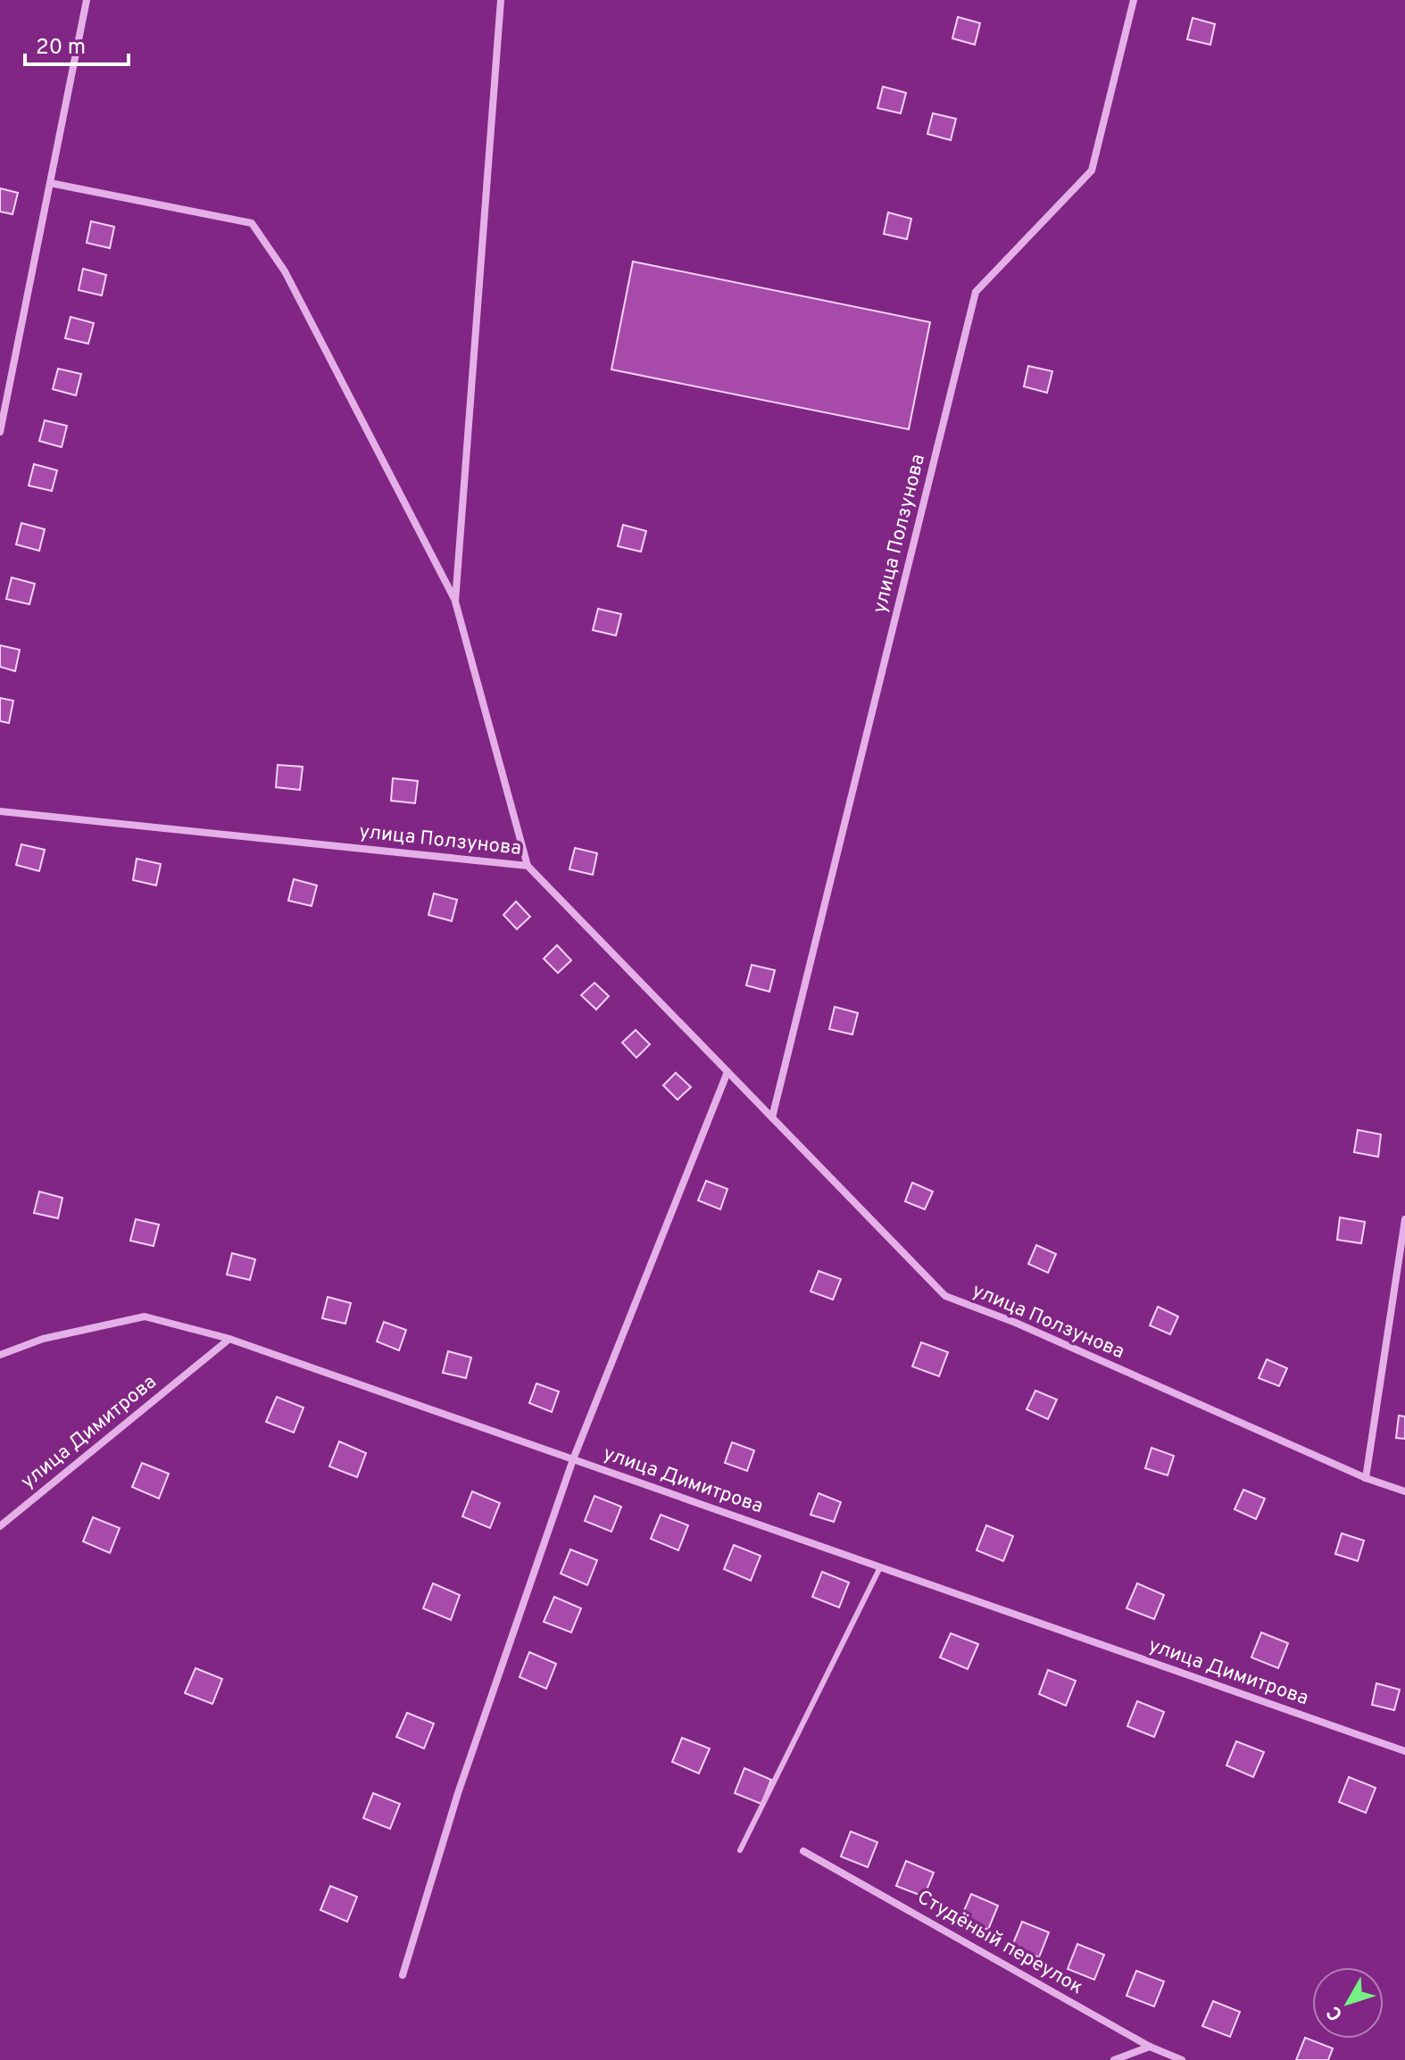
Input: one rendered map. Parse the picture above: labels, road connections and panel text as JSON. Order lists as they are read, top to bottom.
{
  "streets": {
    "street": ["улица Ползунова", "улица Димитрова", "Студёный переулок"]
  },
  "scale_bar": "20 m",
  "north": "bottom left"
}
